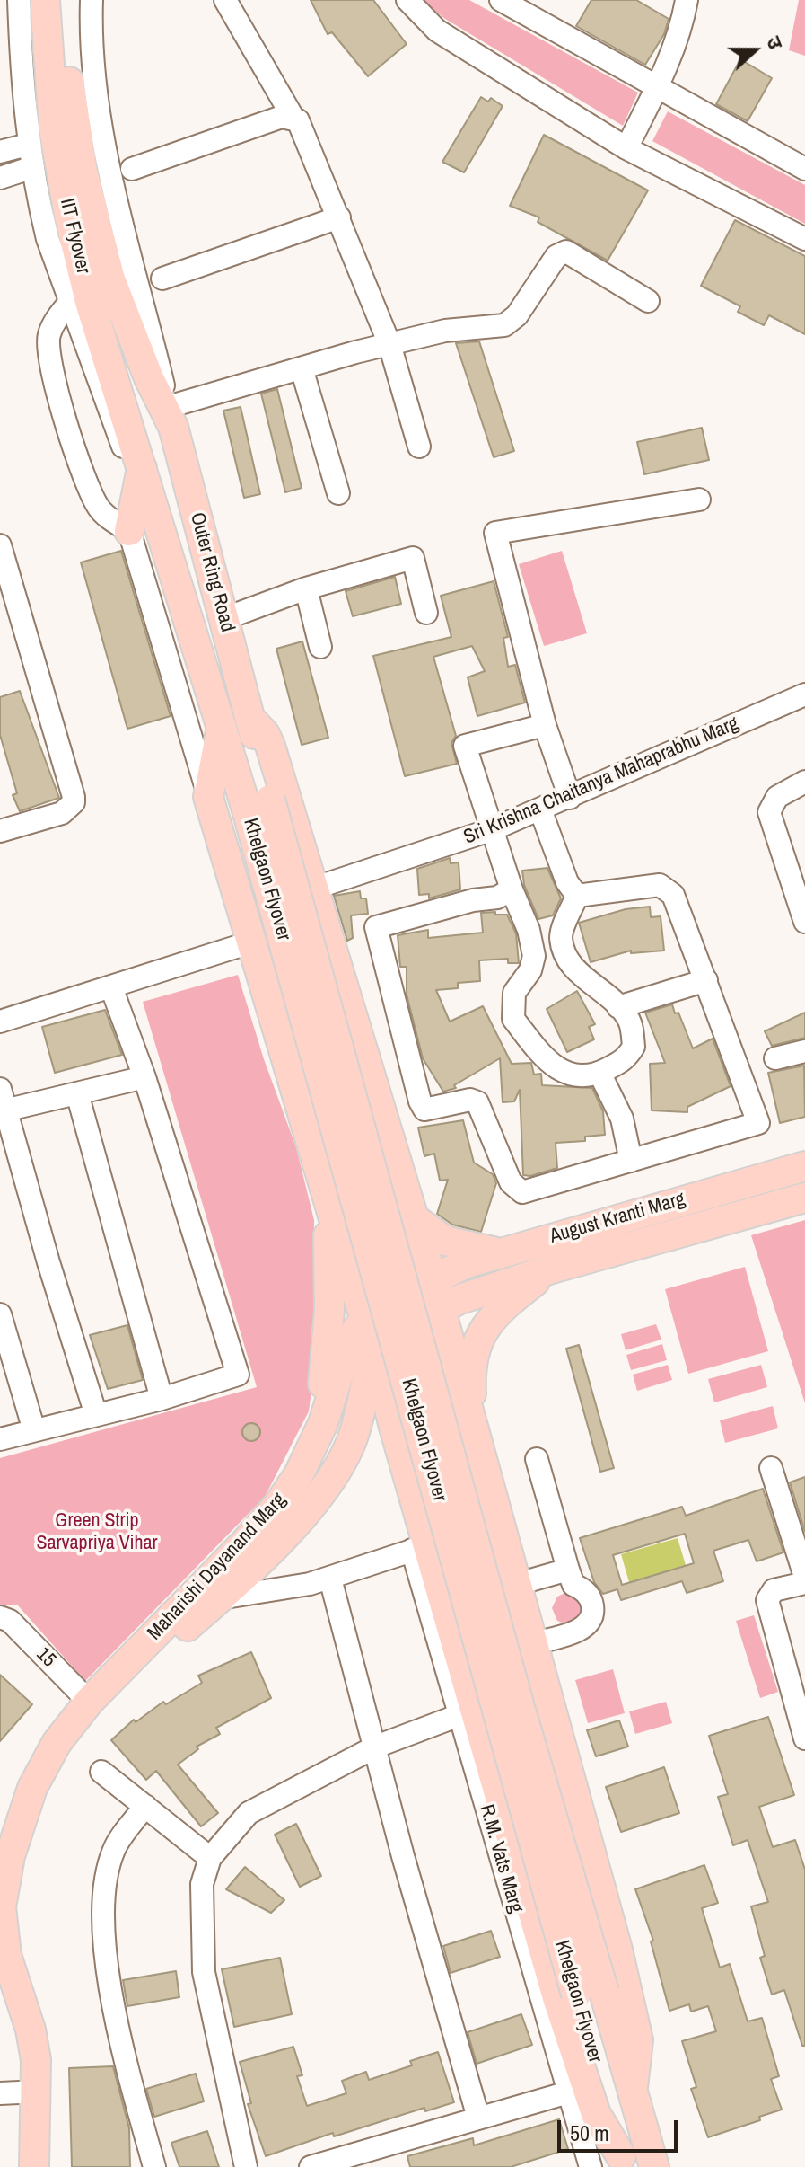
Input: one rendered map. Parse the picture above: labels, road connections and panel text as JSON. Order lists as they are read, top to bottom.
{
  "streets": {
    "main road": [
      "IIT Flyover",
      "Outer Ring Road",
      "Khelgaon Flyover",
      "August Kranti Marg",
      "Maharishi Dayanand Marg"
    ],
    "street": ["Sri Krishna Chaitanya Mahaprabhu Marg", "15", "R.M. Vats Marg"]
  },
  "crossings": [
    ["IIT Flyover", "Outer Ring Road"],
    ["Outer Ring Road", "Khelgaon Flyover"],
    ["August Kranti Marg", "Maharishi Dayanand Marg"]
  ],
  "parks": ["Green Strip Sarvapriya Vihar"],
  "scale_bar": "50 m",
  "north": "right"
}
